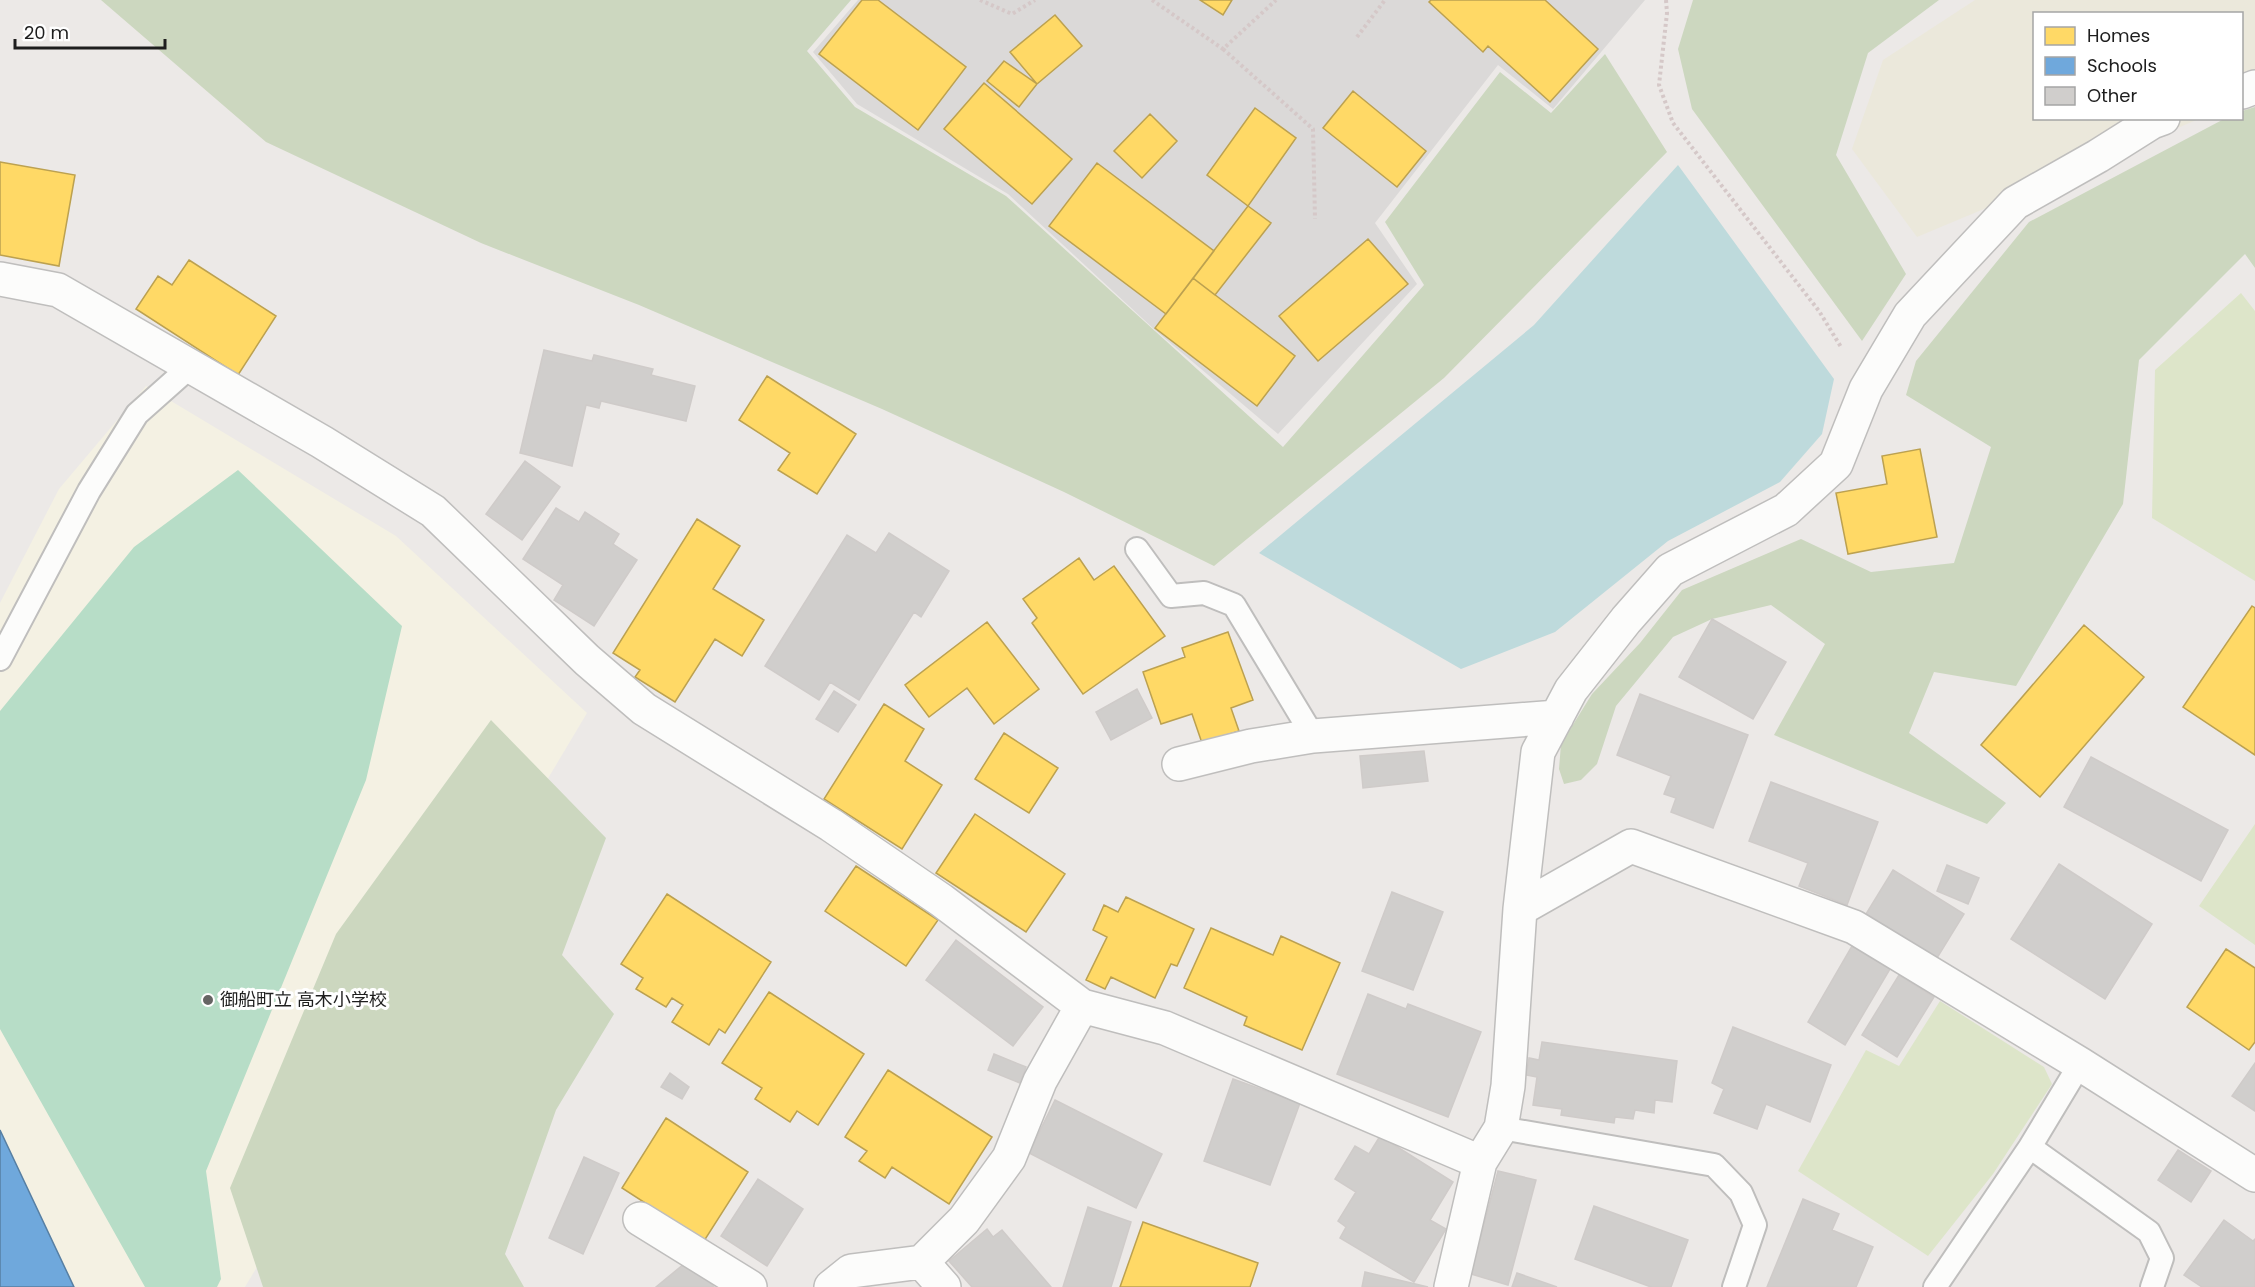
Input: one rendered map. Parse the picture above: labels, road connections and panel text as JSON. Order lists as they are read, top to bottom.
{
  "places": ["御船町立 高木小学校"],
  "legend": ["Homes", "Schools", "Other"],
  "scale_bar": "20 m"
}
